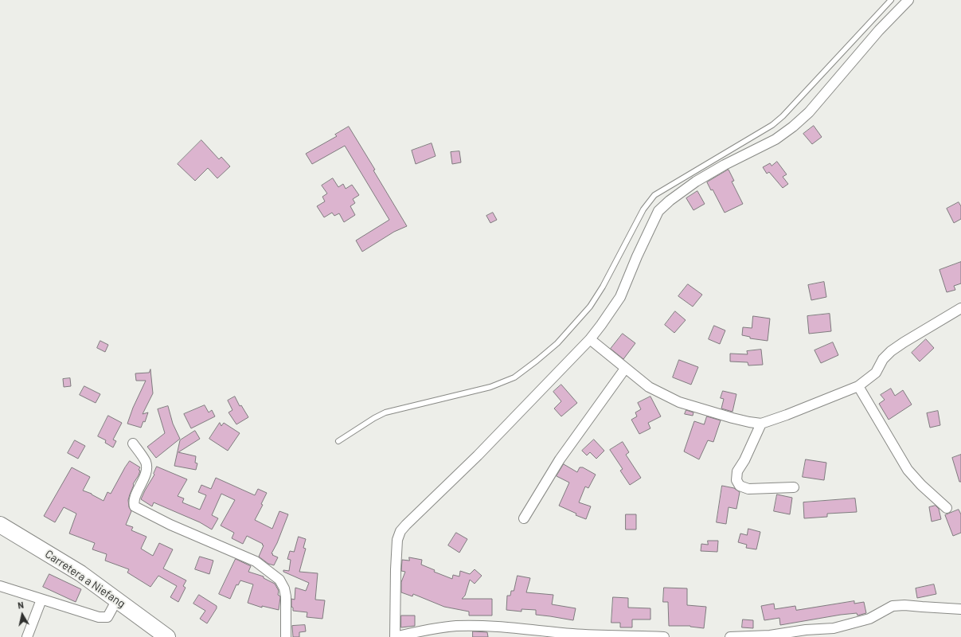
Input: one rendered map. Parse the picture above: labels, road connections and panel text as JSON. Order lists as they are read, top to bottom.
{
  "streets": {
    "main road": ["Carretera a Niefang"]
  },
  "north": "top"
}
